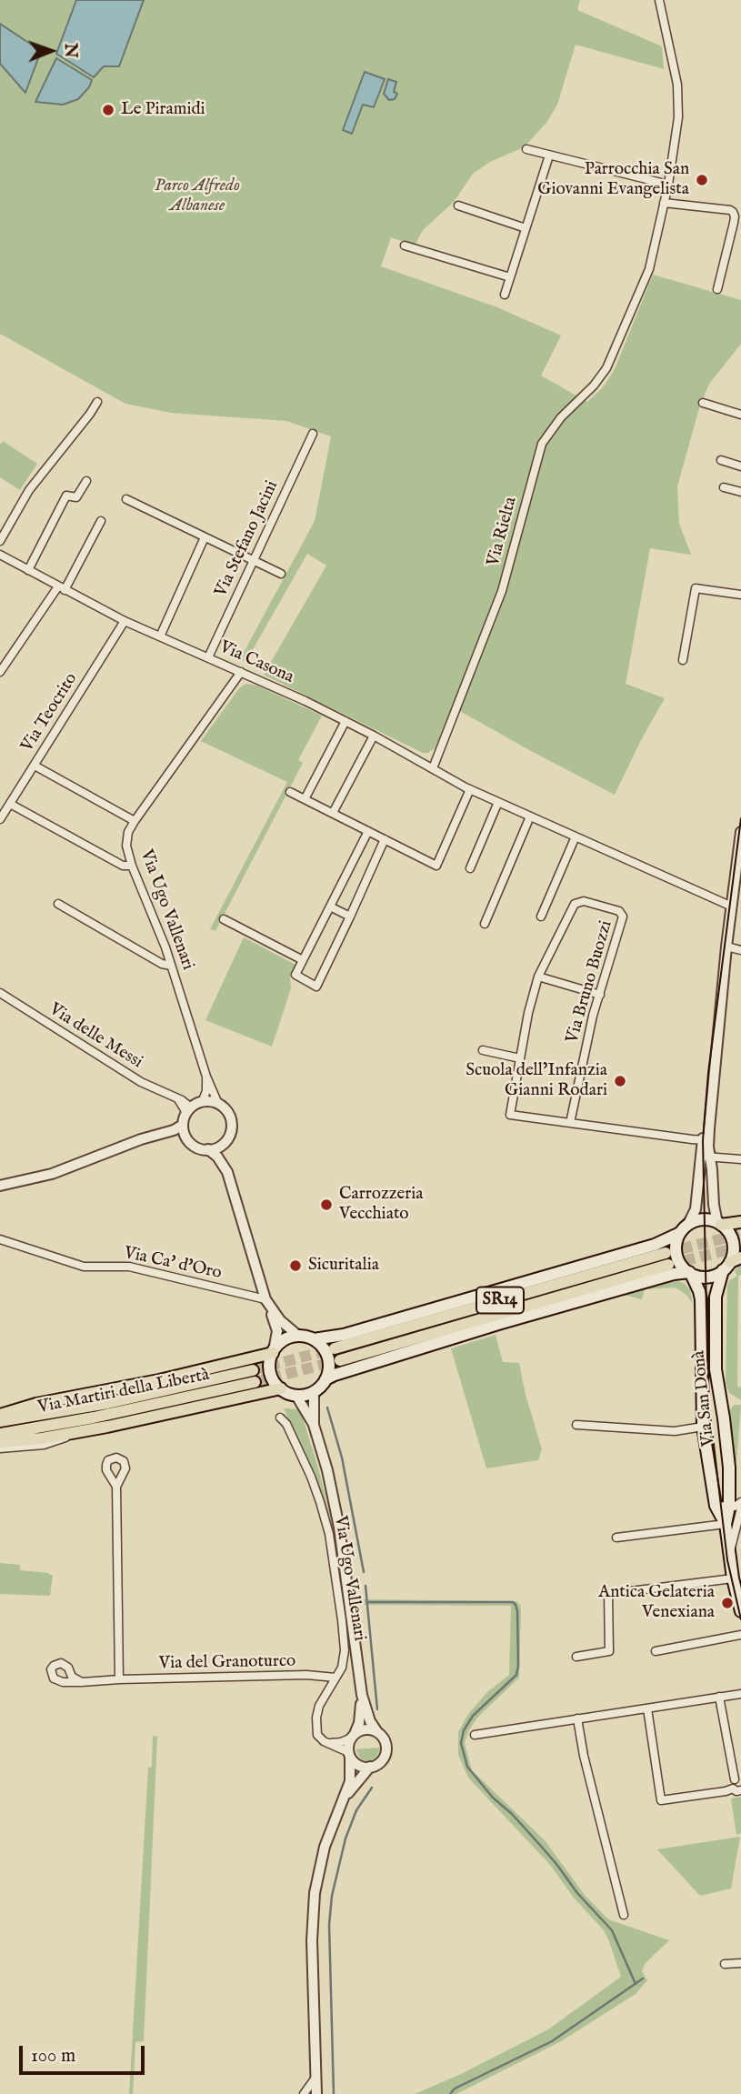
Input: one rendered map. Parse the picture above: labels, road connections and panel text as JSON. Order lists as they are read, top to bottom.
{
  "streets": {
    "main road": ["SR14", "Via Martiri della Libertà", "Via San Donà"],
    "street": [
      "Via Rielta",
      "Via Stefano Jacini",
      "Via Casona",
      "Via Teocrito",
      "Via Ugo Vallenari",
      "Via Bruno Buozzi",
      "Via delle Messi",
      "Via Ca' d'Oro",
      "Via del Granoturco"
    ]
  },
  "crossings": [
    ["Via Rielta", "Via Casona"],
    ["Via Stefano Jacini", "Via Casona"],
    ["Via Casona", "Via Teocrito"],
    ["Via Casona", "Via Ugo Vallenari"],
    ["Via Ugo Vallenari", "Via delle Messi"],
    ["Via Ugo Vallenari", "Via del Granoturco"],
    ["Via Bruno Buozzi", "Via San Donà"]
  ],
  "parks": ["Parco Alfredo Albanese"],
  "places": [
    "Le Piramidi",
    "Parrocchia San Giovanni Evangelista",
    "Scuola dell’Infanzia Gianni Rodari",
    "Carrozzeria Vecchiato",
    "Sicuritalia",
    "Antica Gelateria Venexiana"
  ],
  "scale_bar": "100 m",
  "north": "right"
}
